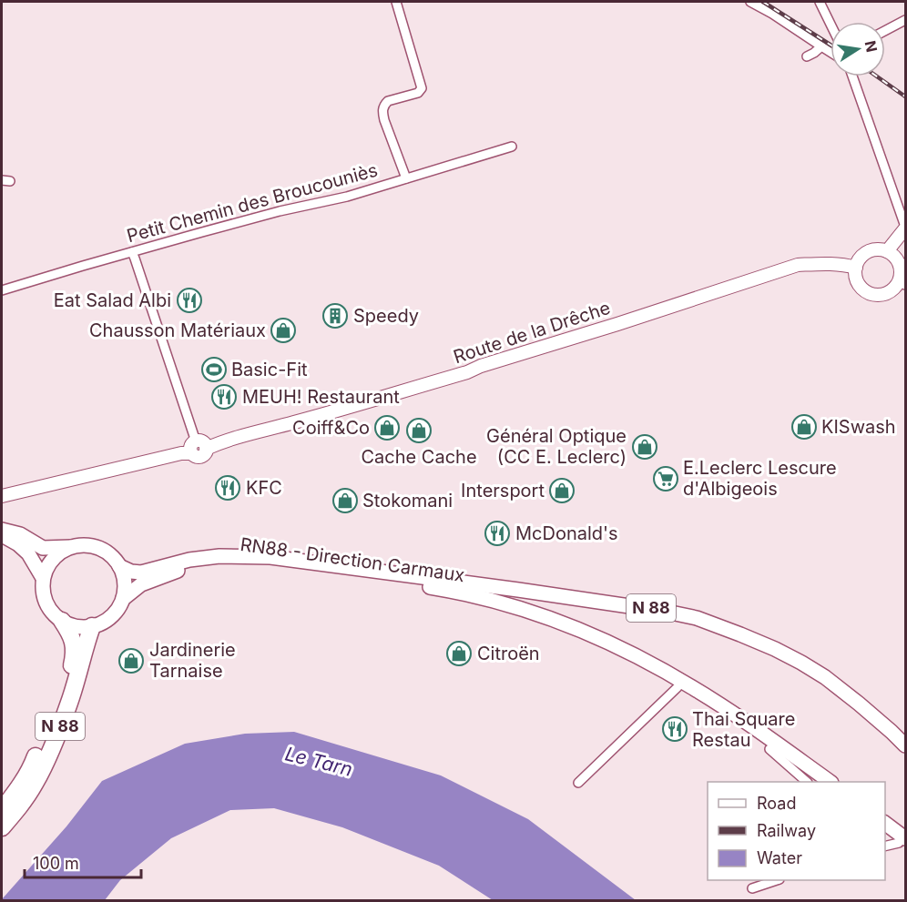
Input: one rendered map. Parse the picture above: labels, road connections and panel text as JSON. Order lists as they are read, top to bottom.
{
  "streets": {
    "highway": ["N 88"],
    "main road": ["RN88 - Direction Carmaux"],
    "street": ["Petit Chemin des Broucouniès", "Route de la Drêche"]
  },
  "crossings": [
    ["RN88 - Direction Carmaux", "N 88"]
  ],
  "water": ["Le Tarn"],
  "places": {
    "restaurant": [
      "Eat Salad Albi",
      "MEUH! Restaurant",
      "KFC",
      "McDonald's",
      "Thai Square Restau"
    ],
    "building": ["Speedy"],
    "shop": [
      "Chausson Matériaux",
      "KISwash",
      "Coiff&Co",
      "Cache Cache",
      "Général Optique (CC E. Leclerc)",
      "Intersport",
      "Stokomani",
      "Citroën",
      "Jardinerie Tarnaise"
    ],
    "sports": ["Basic-Fit"],
    "supermarket": ["E.Leclerc Lescure d'Albigeois"]
  },
  "legend": ["Road", "Railway", "Water"],
  "scale_bar": "100 m",
  "north": "right"
}
